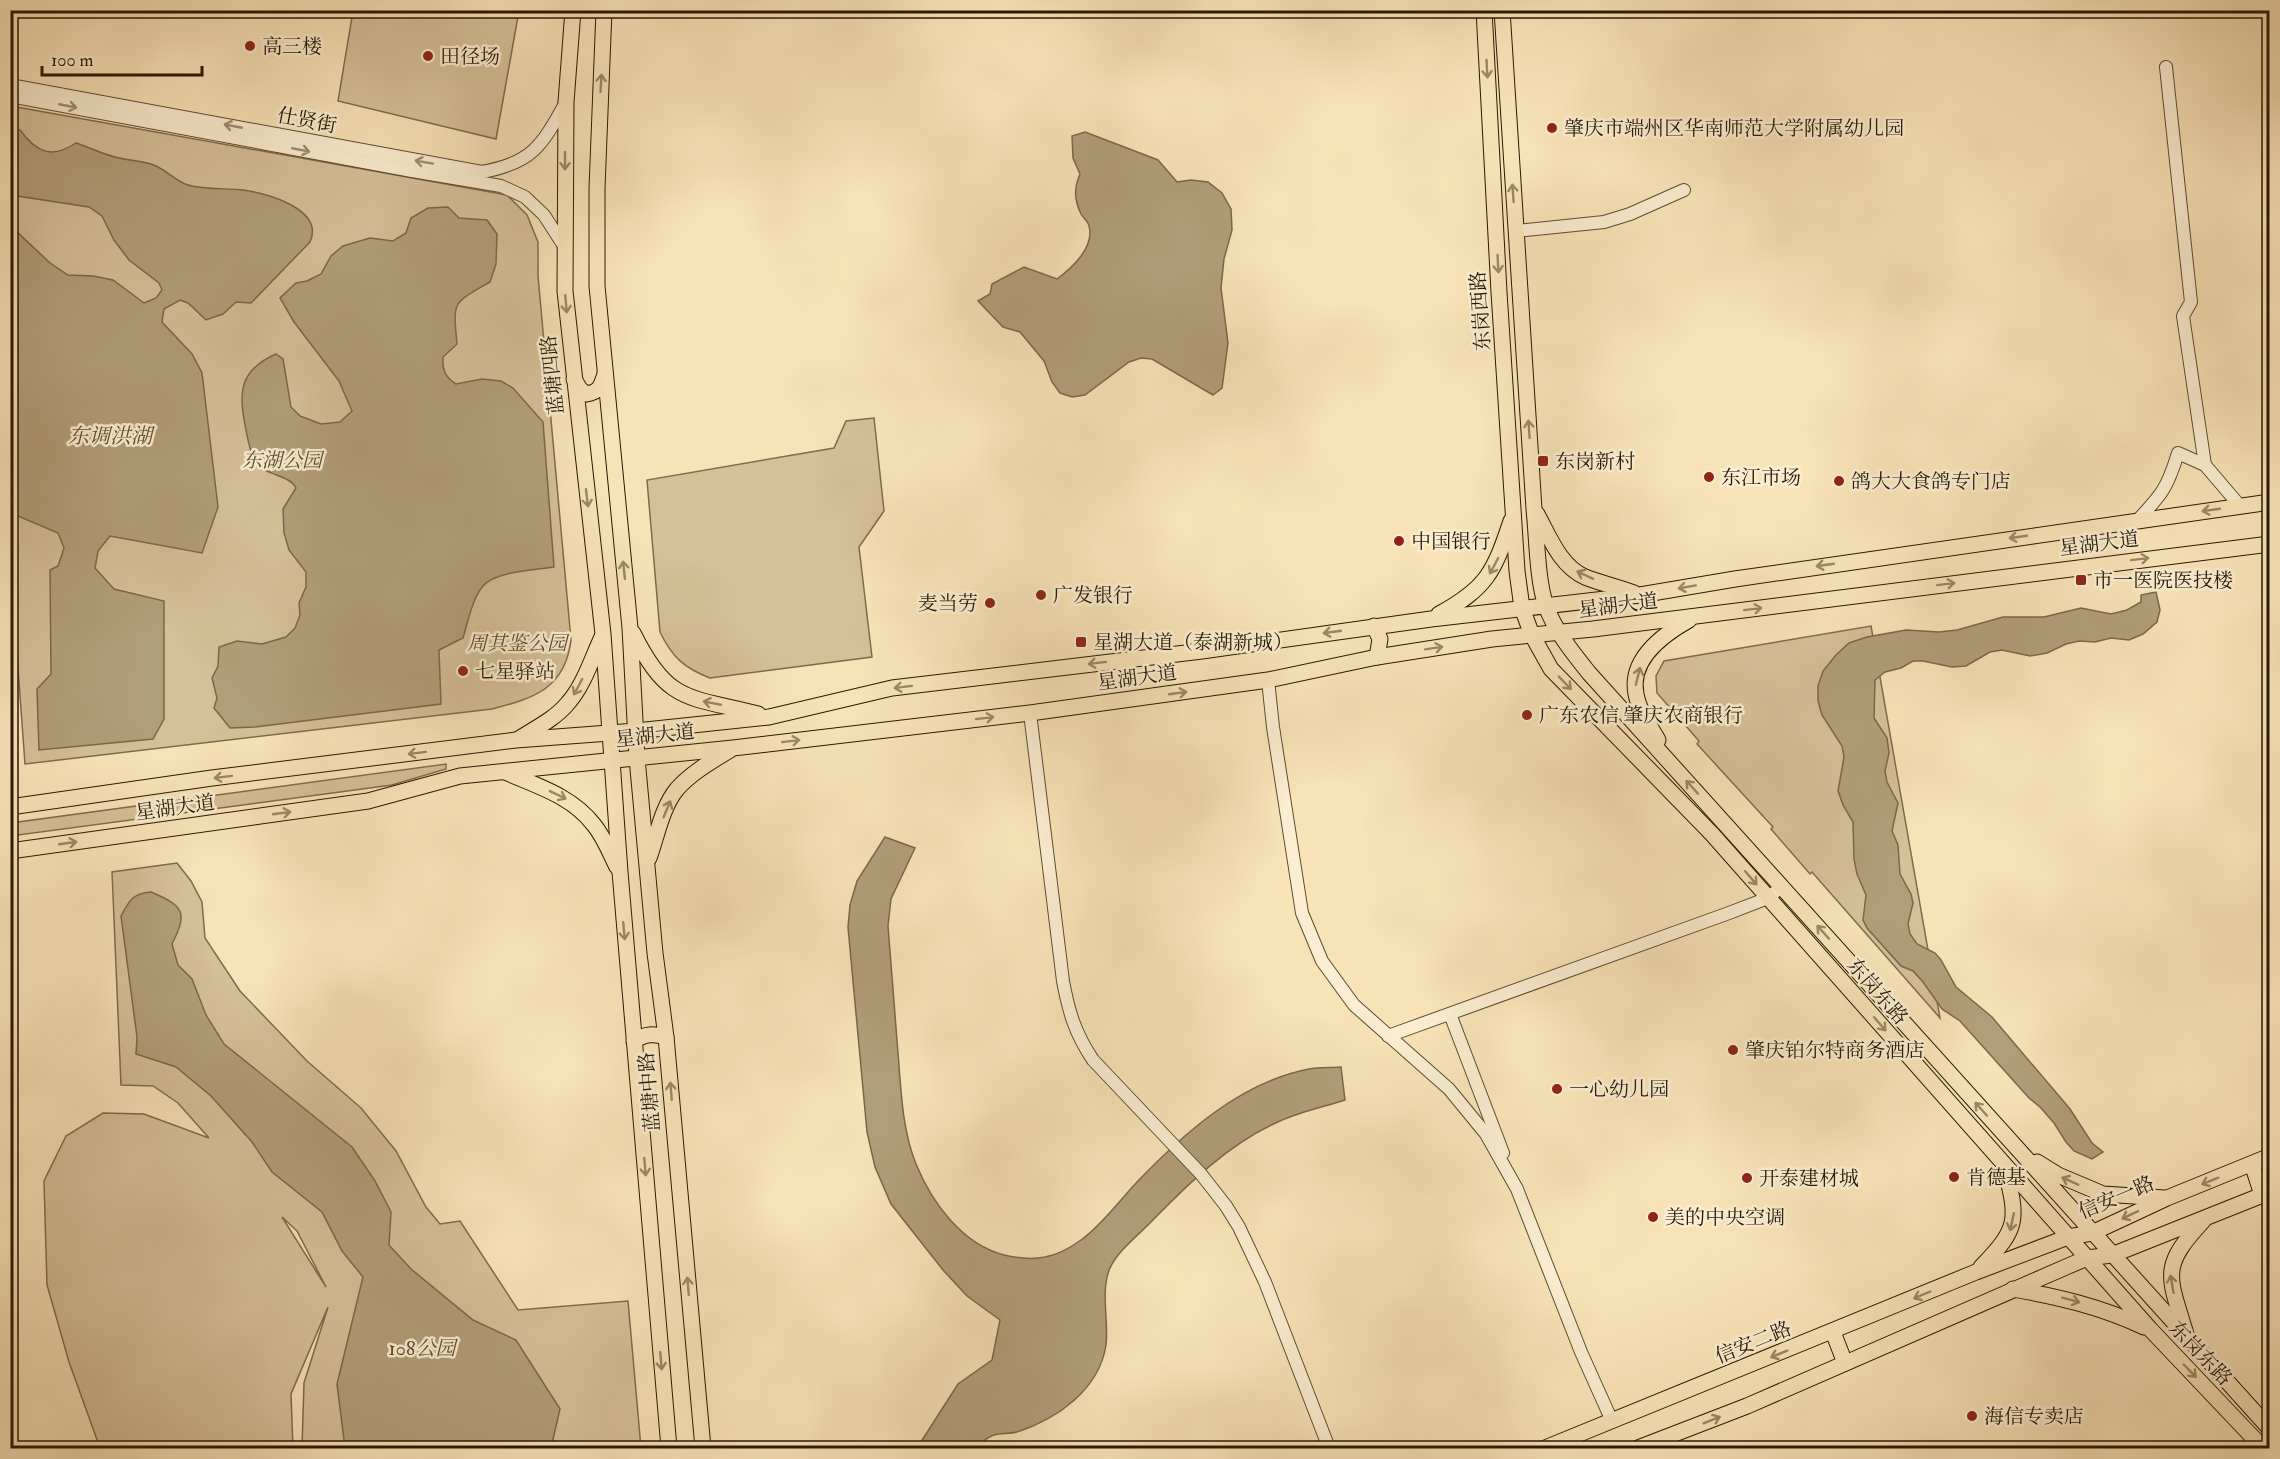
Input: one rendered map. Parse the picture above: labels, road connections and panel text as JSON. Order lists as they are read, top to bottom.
{
  "streets": {
    "main road": [
      "东岗西路",
      "蓝塘四路",
      "星湖大道",
      "东岗东路",
      "蓝塘中路",
      "信安一路",
      "信安二路"
    ],
    "street": ["仕贤街"]
  },
  "crossings": [
    ["仕贤街", "蓝塘四路"],
    ["东岗西路", "星湖大道"],
    ["东岗西路", "东岗东路"],
    ["蓝塘四路", "星湖大道"],
    ["蓝塘四路", "蓝塘中路"],
    ["星湖大道", "东岗东路"],
    ["星湖大道", "蓝塘中路"],
    ["东岗东路", "信安一路"],
    ["信安一路", "信安二路"]
  ],
  "water": ["东调洪湖"],
  "parks": ["东湖公园", "周其鉴公园", "108公园"],
  "places": {
    "other": [
      "高三楼",
      "田径场",
      "肇庆市端州区华南师范大学附属幼儿园",
      "东江市场",
      "鸽大大食鸽专门店",
      "中国银行",
      "广发银行",
      "麦当劳",
      "七星驿站",
      "广东农信 肇庆农商银行",
      "肇庆铂尔特商务酒店",
      "一心幼儿园",
      "肯德基",
      "开泰建材城",
      "美的中央空调",
      "海信专卖店"
    ],
    "transit": ["东岗新村", "市一医院医技楼", "星湖大道（泰湖新城）"]
  },
  "scale_bar": "100 m"
}
